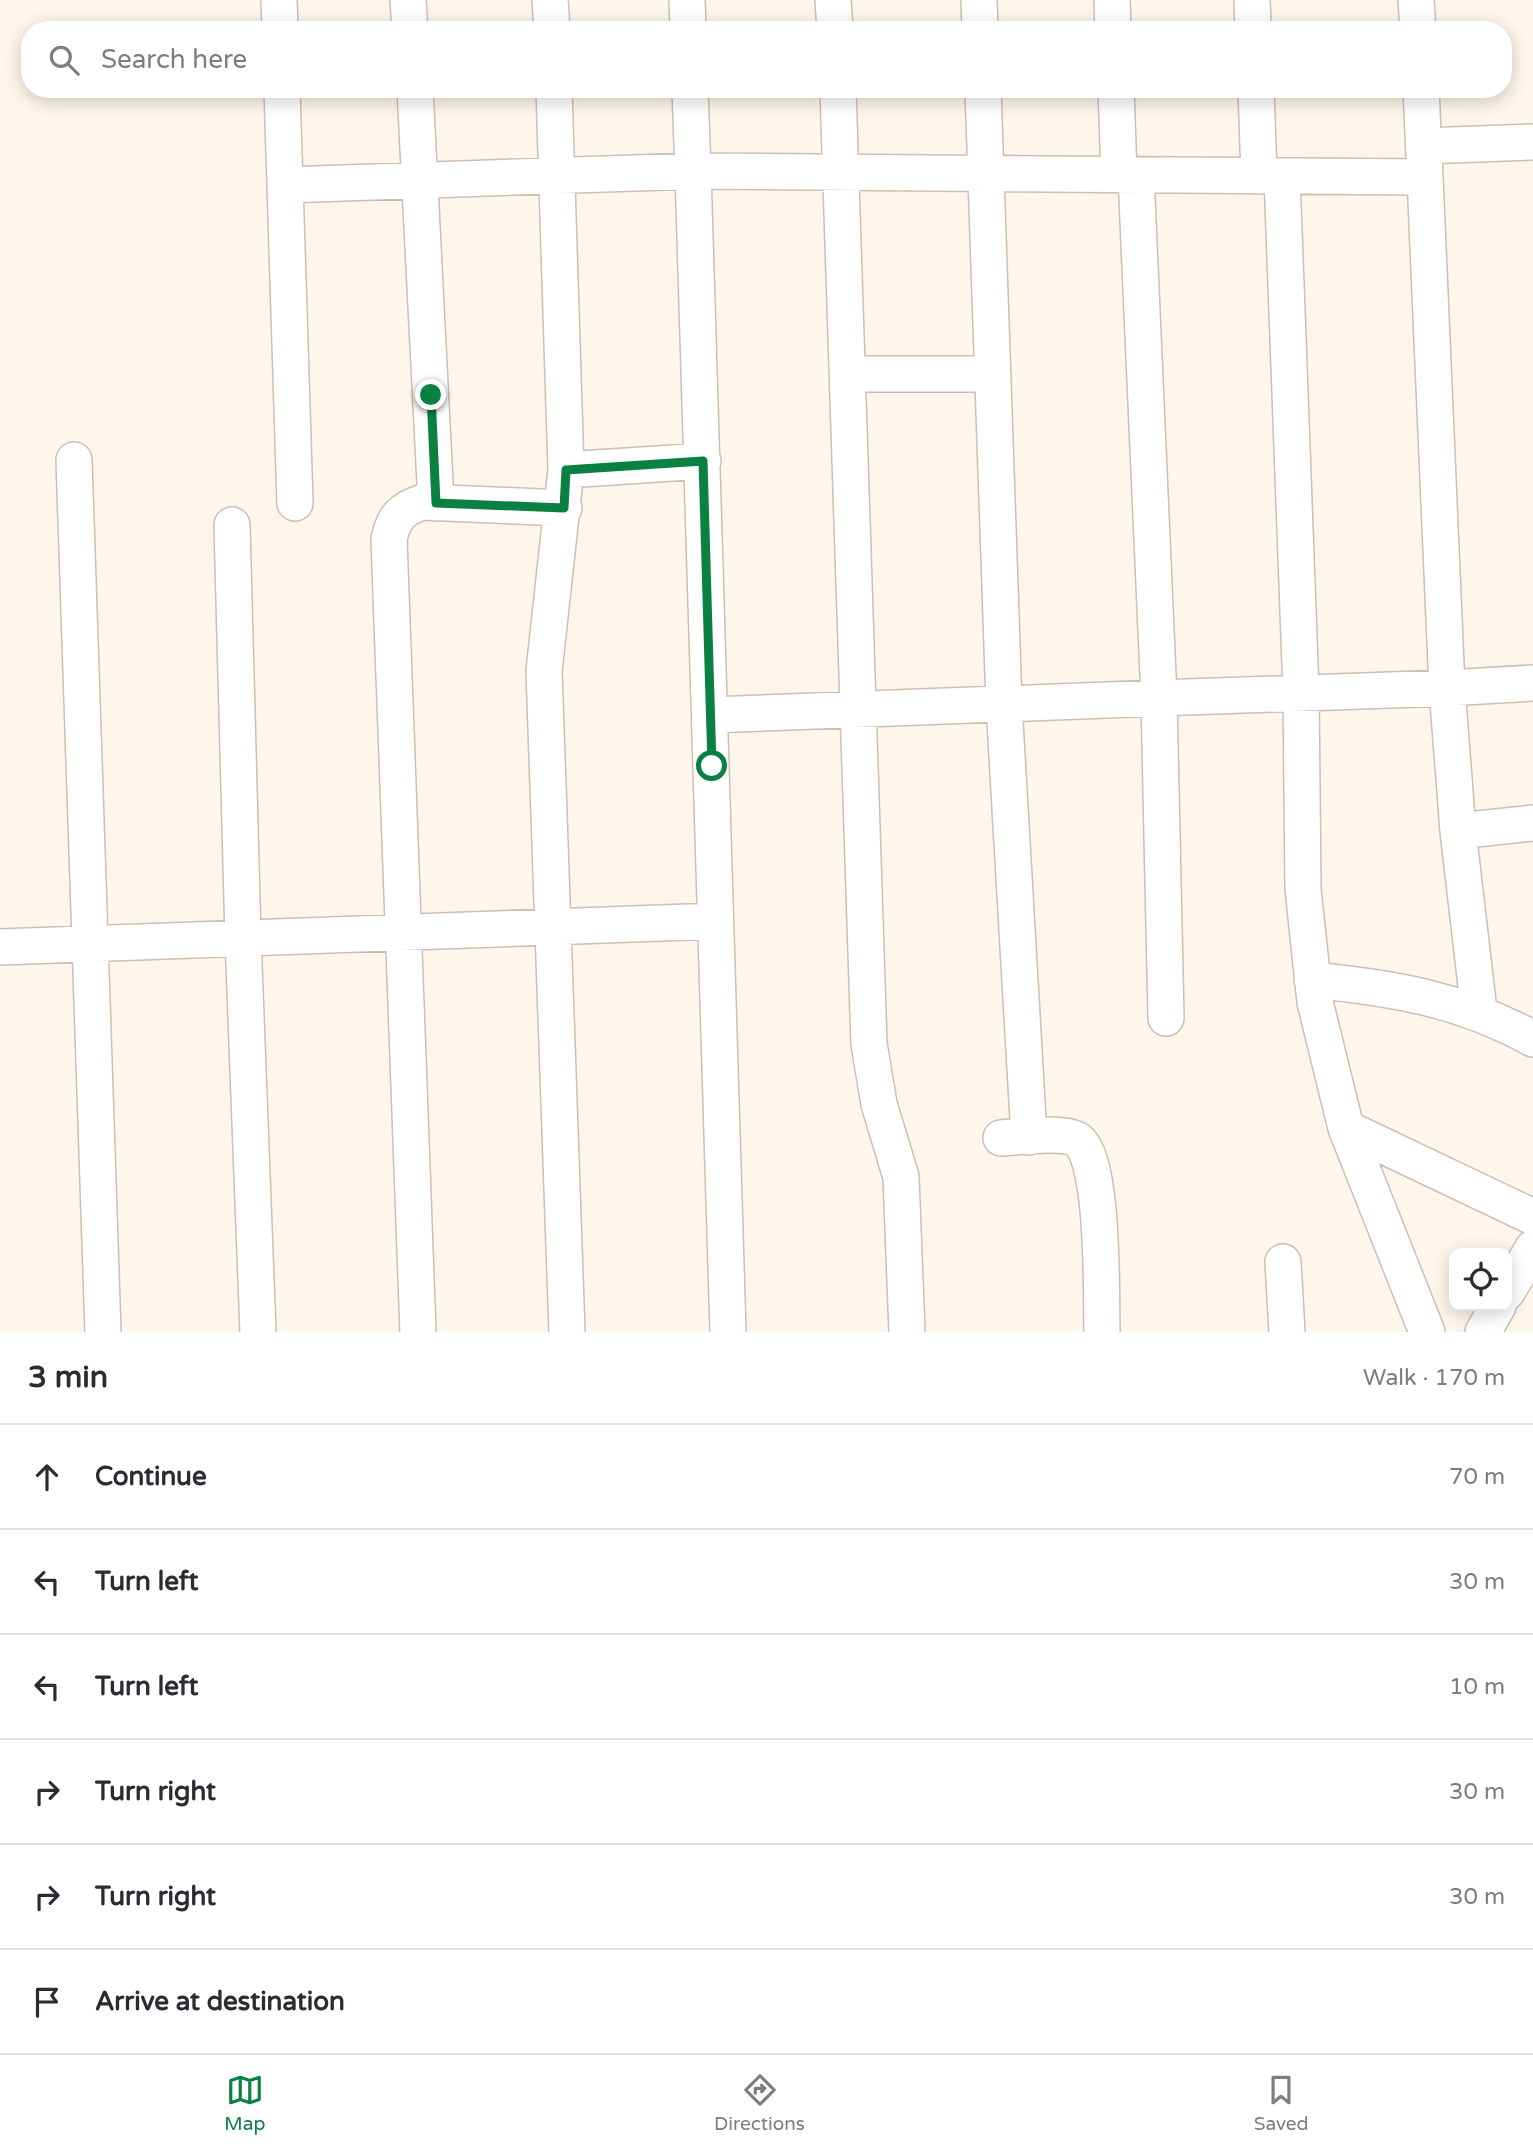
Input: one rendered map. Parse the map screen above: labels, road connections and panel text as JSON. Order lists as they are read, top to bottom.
{
  "page": {
    "search": "Search here",
    "heading": ["3 min", "Walk · 170 m"],
    "list": [
      ["Continue", "70 m"],
      ["Turn left", "30 m"],
      ["Turn left", "10 m"],
      ["Turn right", "30 m"],
      ["Turn right", "30 m"],
      "Arrive at destination"
    ],
    "nav": ["Map", "Directions", "Saved"]
  }
}
